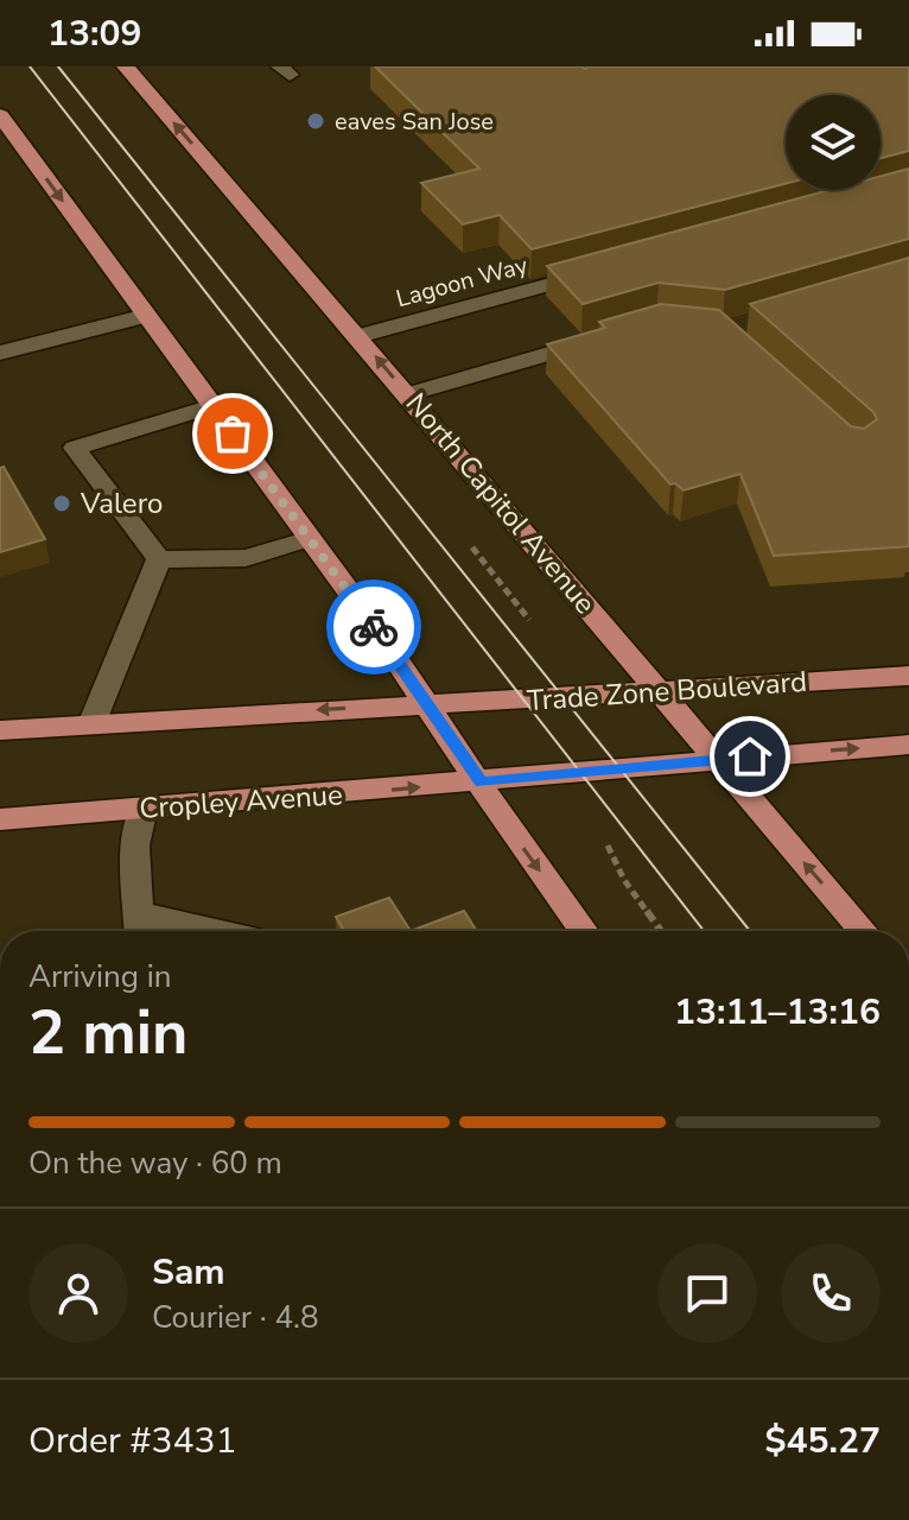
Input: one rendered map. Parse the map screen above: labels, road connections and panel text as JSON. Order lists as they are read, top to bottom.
{
  "streets": {
    "main road": ["North Capitol Avenue", "Trade Zone Boulevard", "Cropley Avenue"],
    "street": ["Lagoon Way"]
  },
  "crossings": [
    ["Lagoon Way", "North Capitol Avenue"],
    ["North Capitol Avenue", "Trade Zone Boulevard"]
  ],
  "places": ["eaves San Jose", "Valero"],
  "page": {
    "status": "13:09",
    "heading": ["2 min", "Arriving in", "13:11–13:16"],
    "panel": [
      "Sam",
      "Courier · 4.8",
      "Order #3431",
      "$45.27"
    ],
    "bar": "On the way · 60 m"
  }
}
